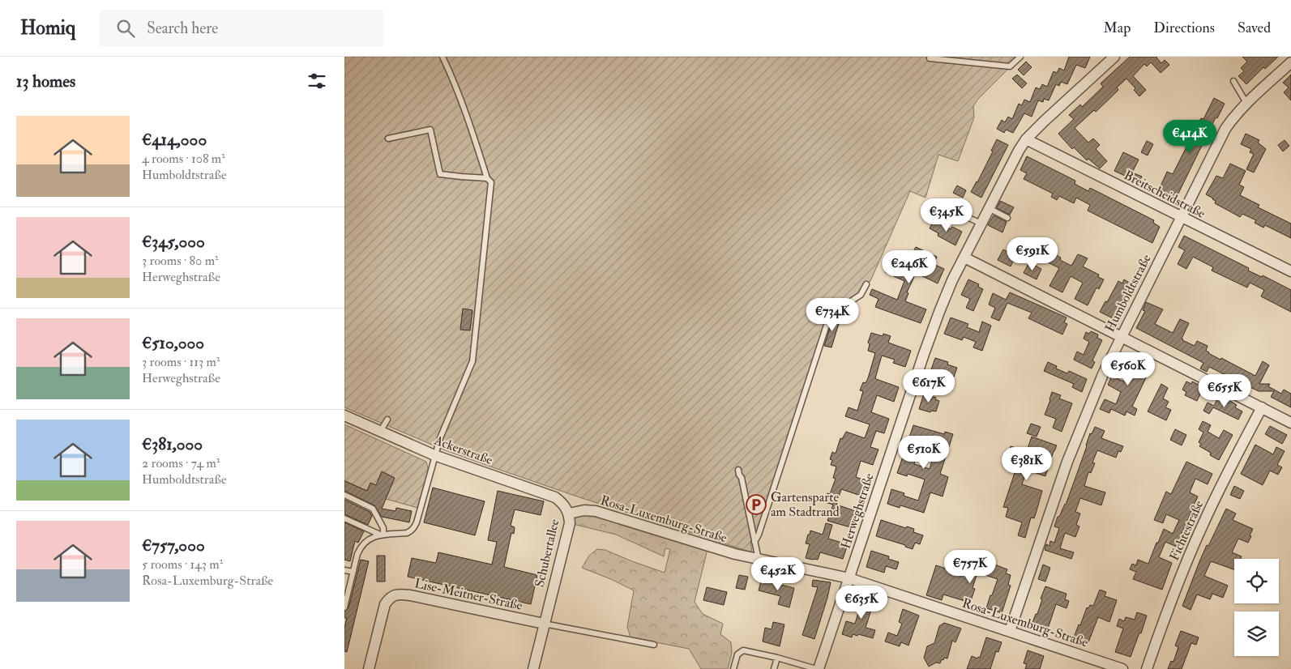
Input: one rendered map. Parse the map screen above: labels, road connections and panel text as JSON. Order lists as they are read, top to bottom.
{
  "streets": {
    "street": [
      "Breitscheidstraße",
      "Humboldtstraße",
      "Ackerstraße",
      "Herweghstraße",
      "Rosa-Luxemburg-Straße",
      "Fichtestraße",
      "Schubertallee",
      "Lise-Meitner-Straße"
    ]
  },
  "crossings": [
    ["Breitscheidstraße", "Humboldtstraße"],
    ["Breitscheidstraße", "Herweghstraße"],
    ["Humboldtstraße", "Rosa-Luxemburg-Straße"],
    ["Ackerstraße", "Rosa-Luxemburg-Straße"],
    ["Ackerstraße", "Schubertallee"],
    ["Herweghstraße", "Rosa-Luxemburg-Straße"],
    ["Rosa-Luxemburg-Straße", "Schubertallee"],
    ["Schubertallee", "Lise-Meitner-Straße"]
  ],
  "places": {
    "parking": ["Gartensparte am Stadtrand"]
  },
  "page": {
    "header": "Homiq",
    "search": "Search here",
    "nav": ["Map", "Directions", "Saved"],
    "heading": "13 homes",
    "list": [
      {
        "name": "€414,000",
        "note": "4 rooms · 108 m² · Humboldtstraße"
      },
      {
        "name": "€345,000",
        "note": "3 rooms · 80 m² · Herweghstraße"
      },
      {
        "name": "€510,000",
        "note": "3 rooms · 113 m² · Herweghstraße"
      },
      {
        "name": "€381,000",
        "note": "2 rooms · 74 m² · Humboldtstraße"
      },
      {
        "name": "€757,000",
        "note": "5 rooms · 143 m² · Rosa-Luxemburg-Straße"
      }
    ],
    "price": [
      "€414K",
      "€345K",
      "€591K",
      "€246K",
      "€734K",
      "€560K",
      "€617K",
      "€655K",
      "€510K",
      "€381K",
      "€757K",
      "€452K",
      "€635K"
    ]
  }
}
